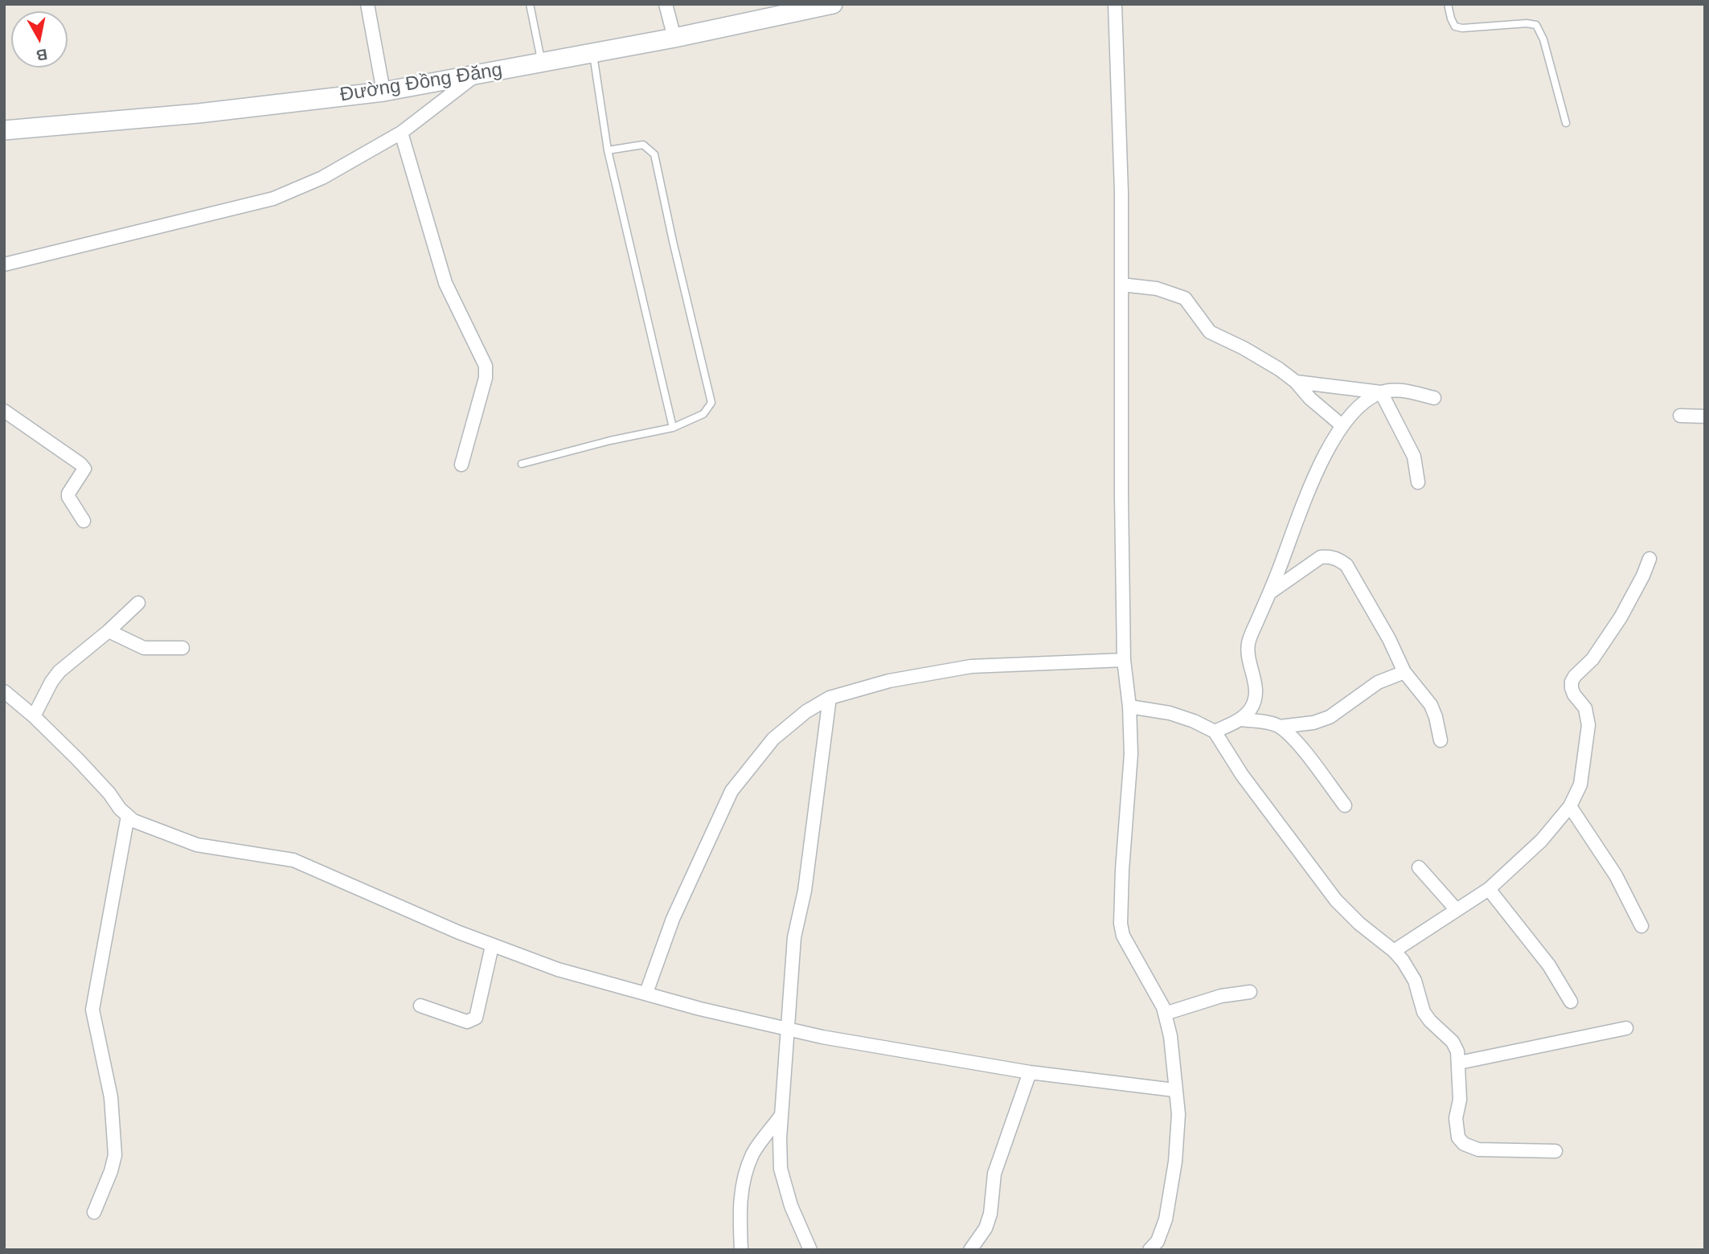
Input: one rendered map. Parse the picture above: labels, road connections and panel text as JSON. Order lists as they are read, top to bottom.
{
  "streets": {
    "main road": ["Đường Đồng Đăng"]
  },
  "north": "bottom"
}
